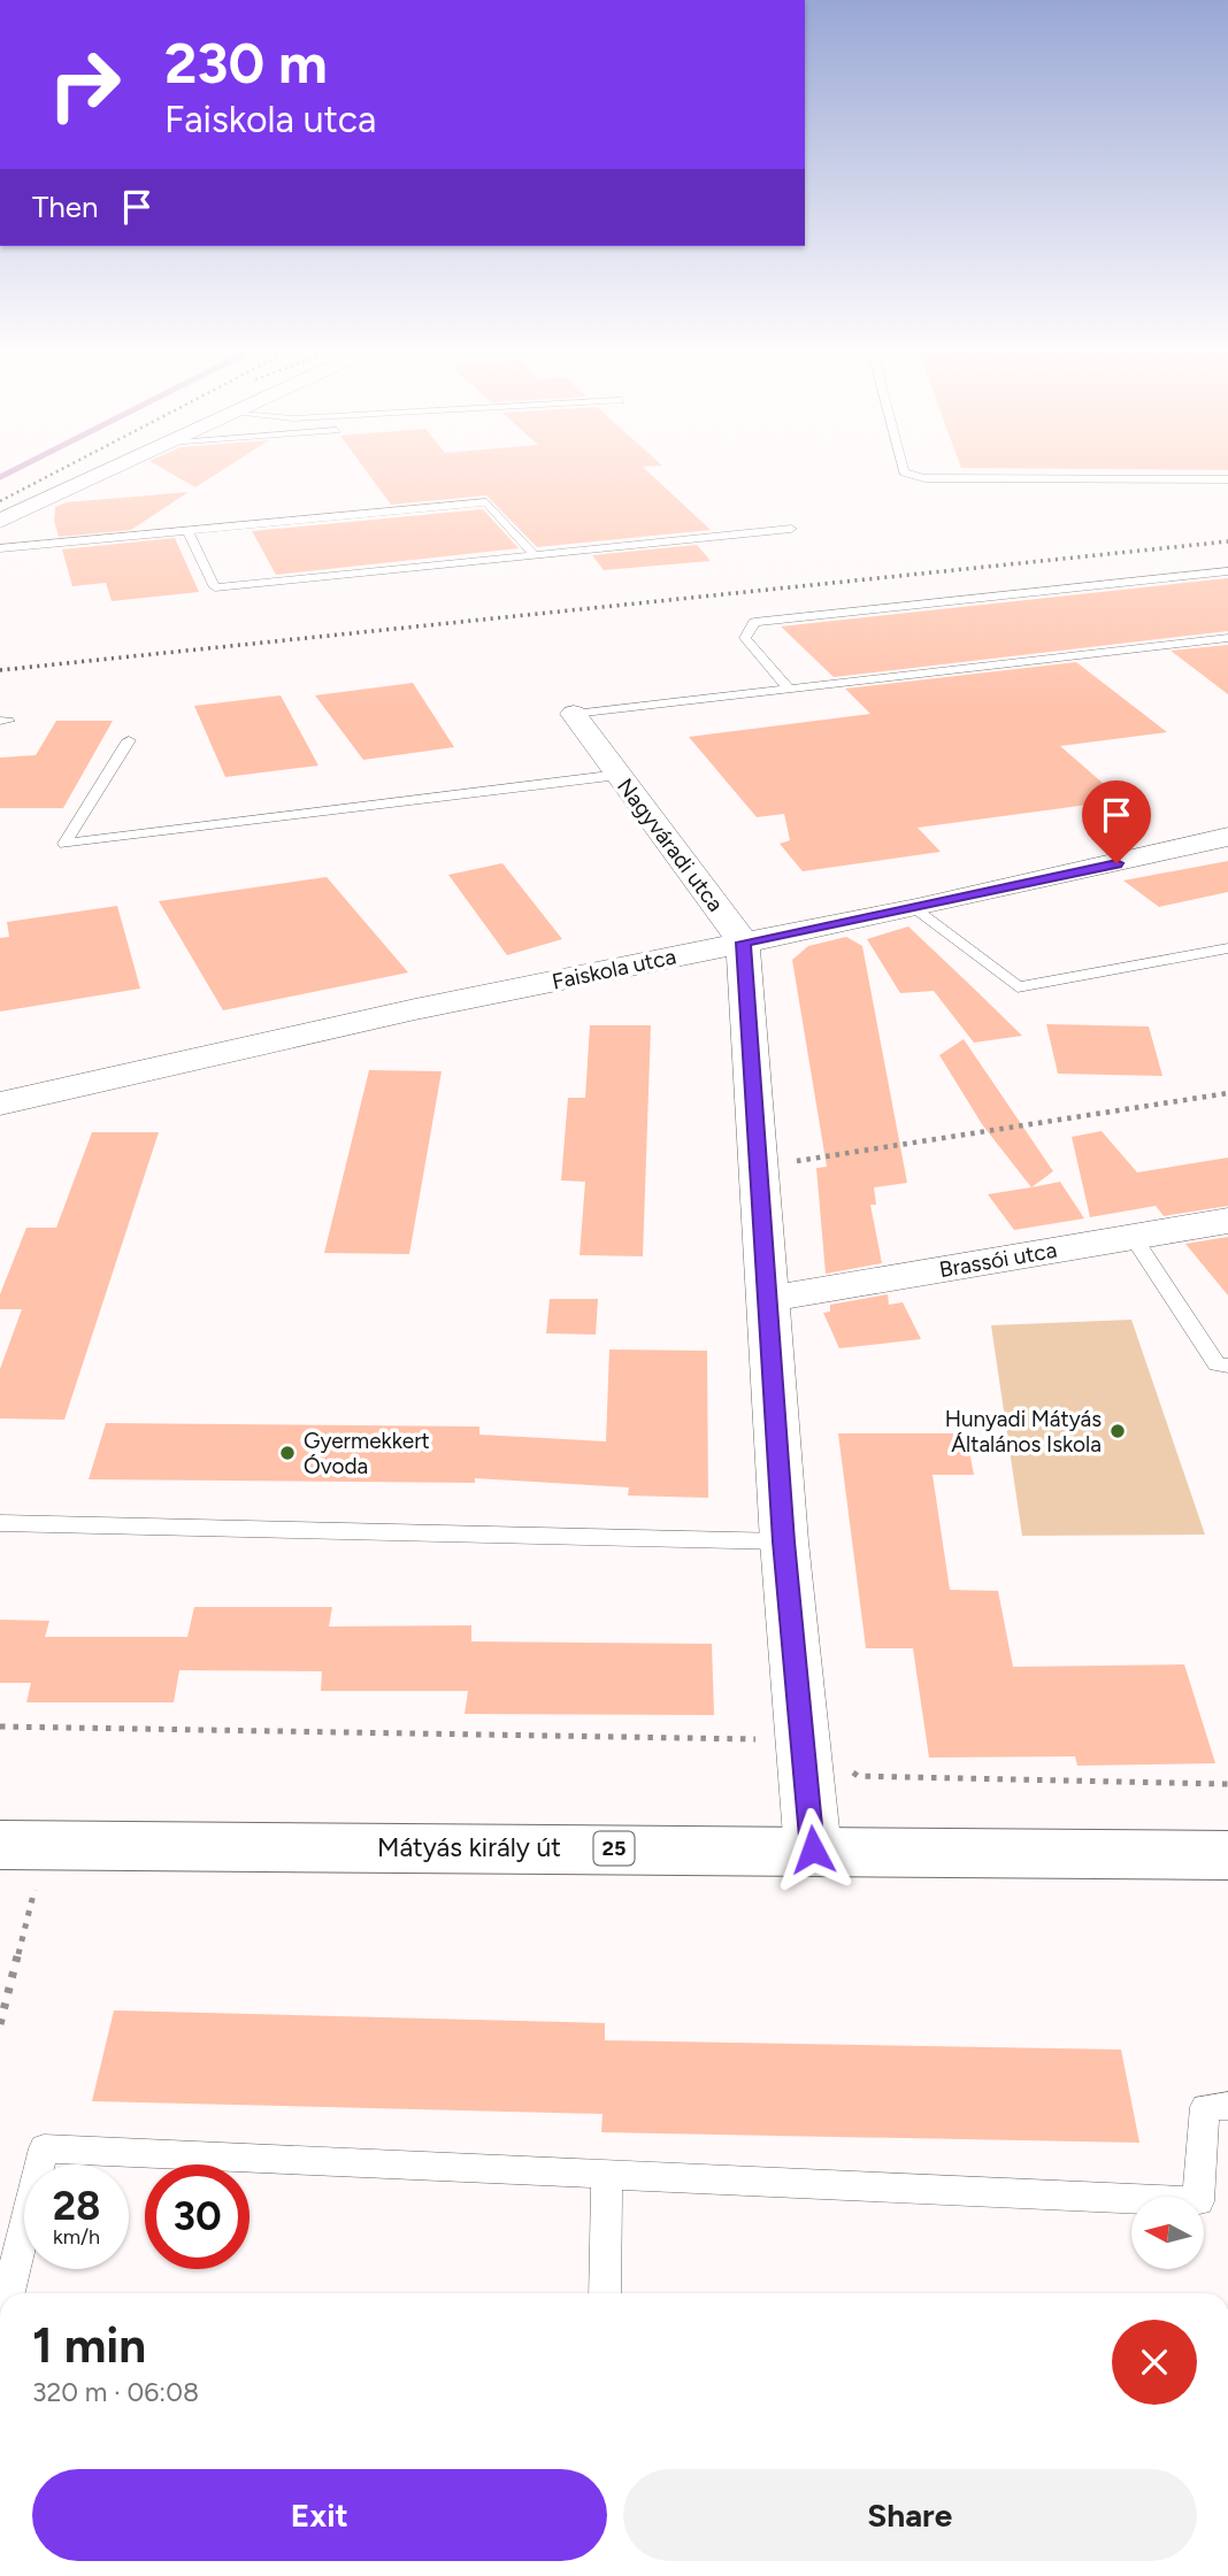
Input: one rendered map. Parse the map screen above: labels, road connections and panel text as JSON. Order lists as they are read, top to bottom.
{
  "streets": {
    "main road": ["Mátyás király út", "25"],
    "street": ["Nagyváradi utca", "Faiskola utca", "Brassói utca"]
  },
  "crossings": [
    ["Nagyváradi utca", "Faiskola utca"]
  ],
  "places": ["Hunyadi Mátyás Általános Iskola", "Gyermekkert Óvoda"],
  "north": "left",
  "page": {
    "turn": ["230 m", "Faiskola utca"],
    "then": "Then",
    "speed": "28 km/h",
    "limit": "30",
    "heading": ["1 min", "320 m · 06:08"],
    "buttons": ["Exit", "Share"]
  }
}
